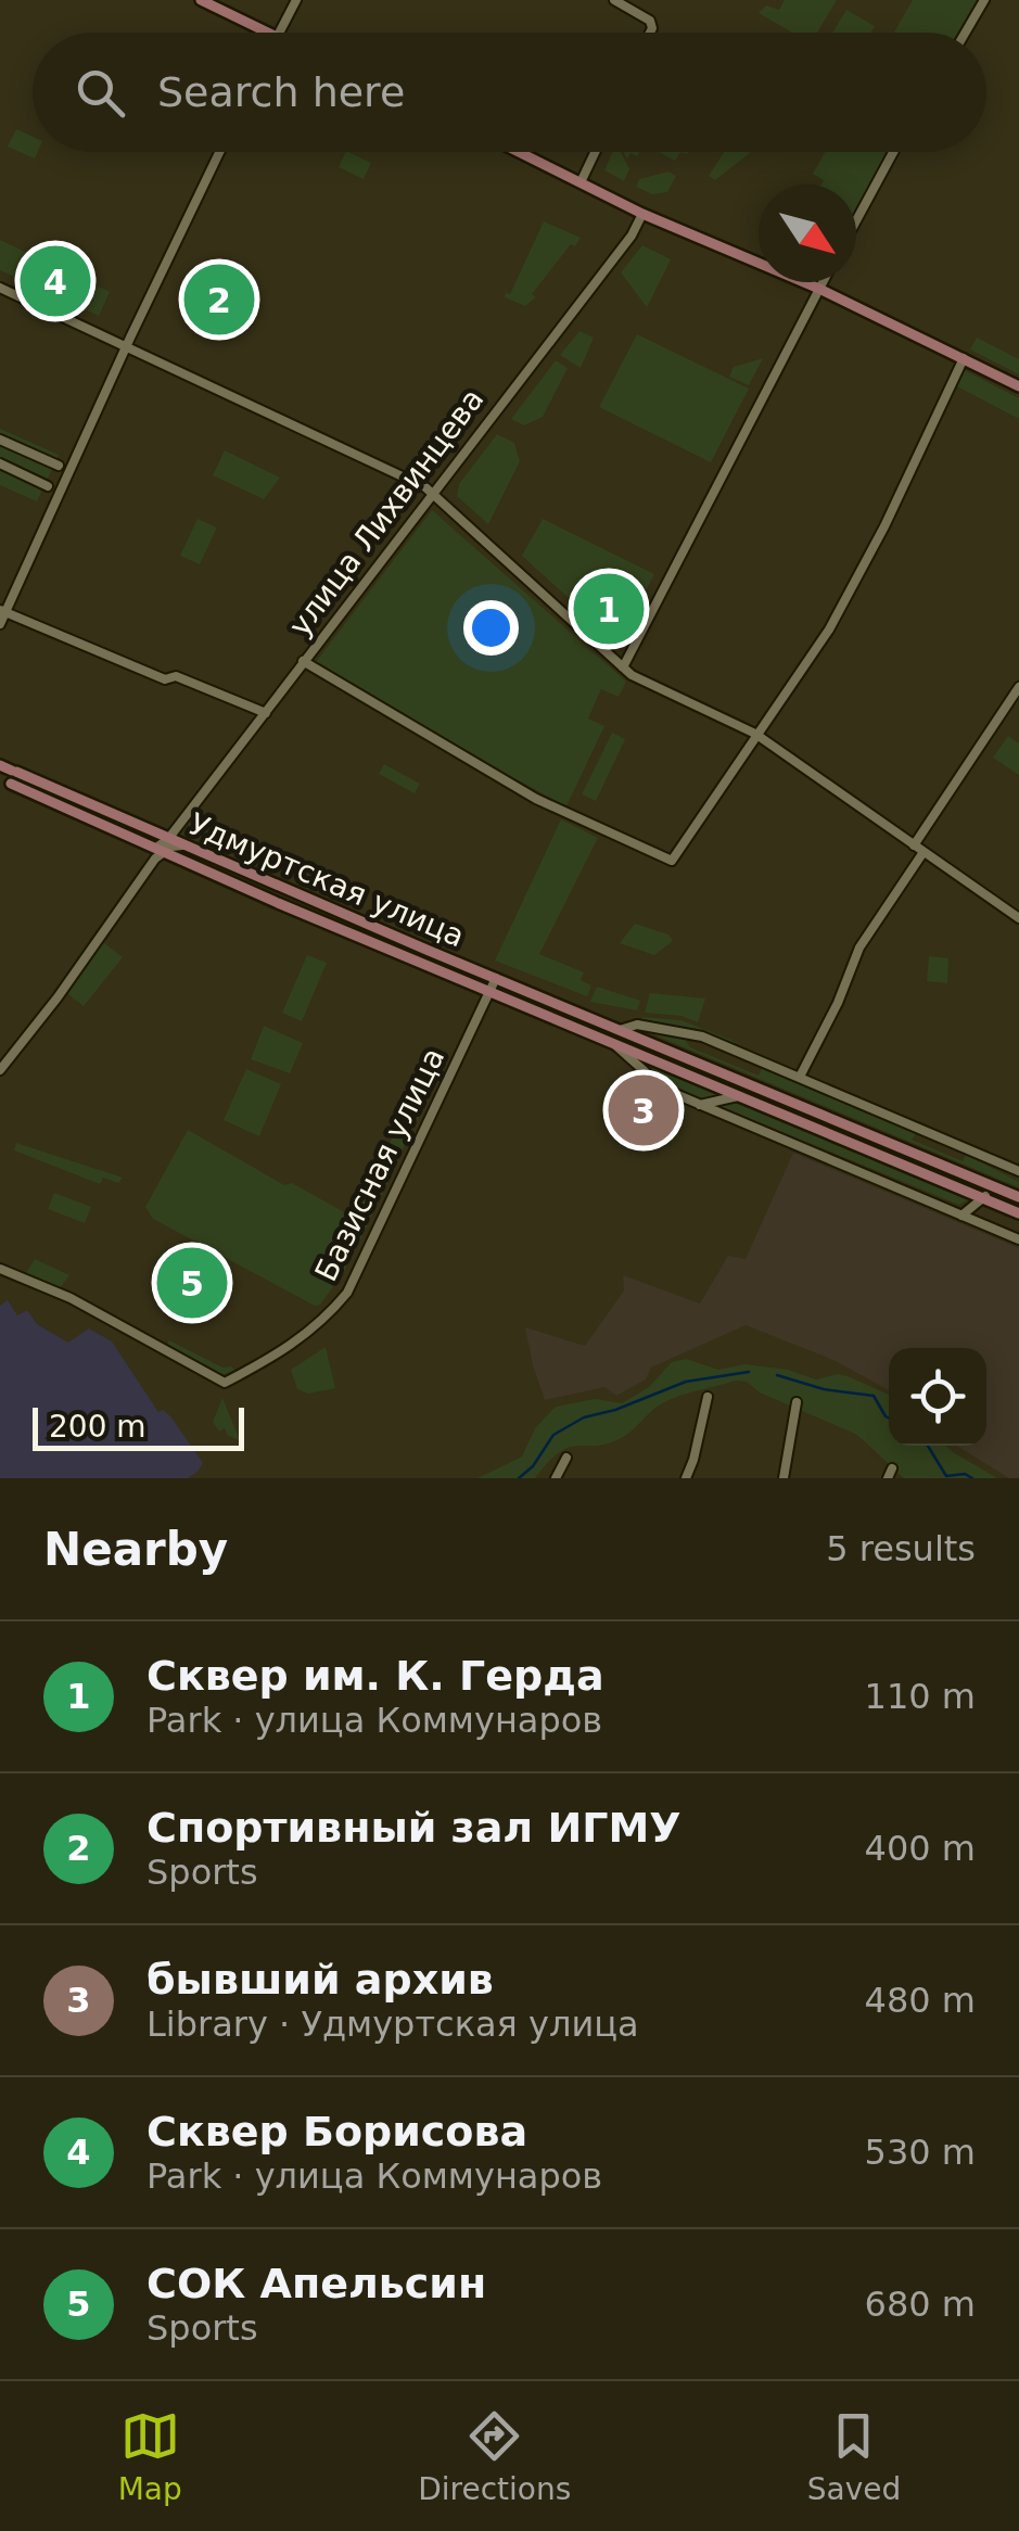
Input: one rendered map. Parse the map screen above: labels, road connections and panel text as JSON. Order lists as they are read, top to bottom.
{
  "streets": {
    "main road": ["Удмуртская улица"],
    "street": ["улица Лихвинцева", "Базисная улица"]
  },
  "crossings": [
    ["улица Лихвинцева", "Удмуртская улица"],
    ["Удмуртская улица", "Базисная улица"]
  ],
  "scale_bar": "200 m",
  "north": "bottom right",
  "page": {
    "search": "Search here",
    "pins": [
      "4",
      "2",
      "1",
      "3",
      "5"
    ],
    "scale": "200 m",
    "heading": ["Nearby", "5 results"],
    "list": [
      {
        "mark": "1",
        "name": "Сквер им. К. Герда",
        "note": "Park · улица Коммунаров",
        "value": "110 m"
      },
      {
        "mark": "2",
        "name": "Спортивный зал ИГМУ",
        "note": "Sports",
        "value": "400 m"
      },
      {
        "mark": "3",
        "name": "бывший архив",
        "note": "Library · Удмуртская улица",
        "value": "480 m"
      },
      {
        "mark": "4",
        "name": "Сквер Борисова",
        "note": "Park · улица Коммунаров",
        "value": "530 m"
      },
      {
        "mark": "5",
        "name": "СОК Апельсин",
        "note": "Sports",
        "value": "680 m"
      }
    ],
    "nav": ["Map", "Directions", "Saved"]
  }
}
